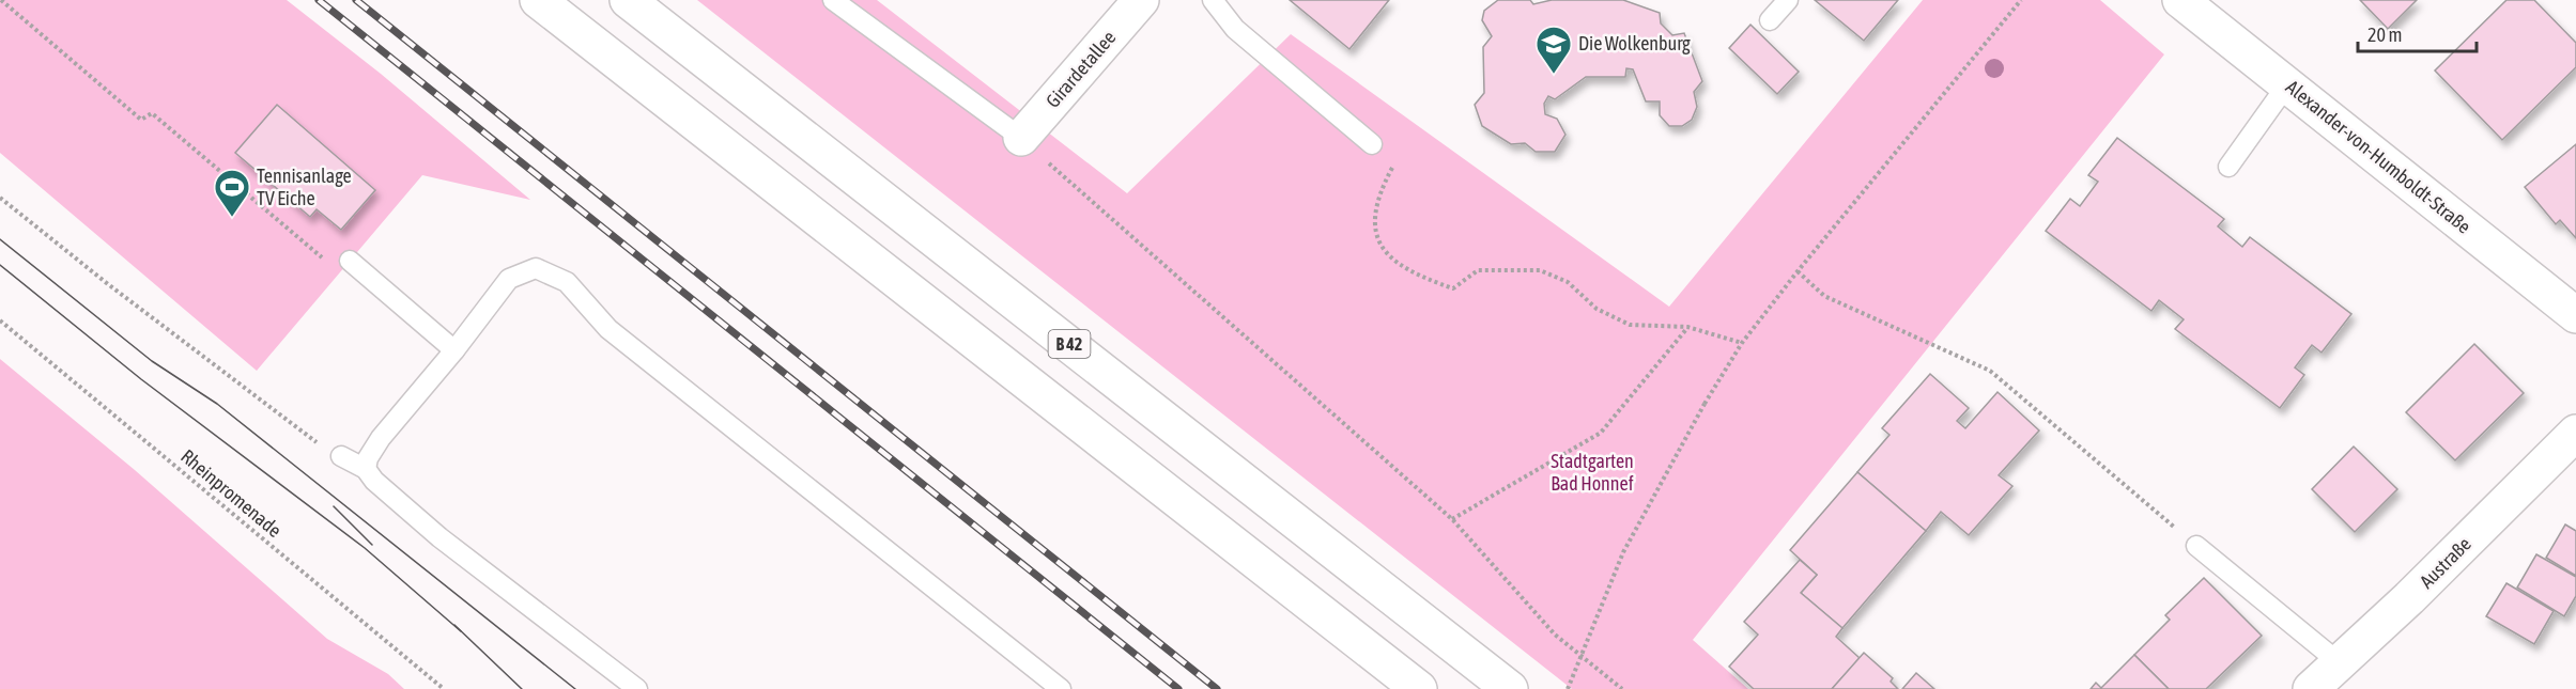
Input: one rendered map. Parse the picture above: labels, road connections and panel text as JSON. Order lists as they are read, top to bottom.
{
  "streets": {
    "main road": [
      "Girardetallee",
      "Alexander-von-Humboldt-Straße",
      "B 42",
      "Austraße"
    ],
    "path": ["Rheinpromenade"]
  },
  "parks": ["Stadtgarten Bad Honnef"],
  "places": {
    "school or university": ["Die Wolkenburg"],
    "sports": ["Tennisanlage TV Eiche"]
  },
  "scale_bar": "20 m"
}
